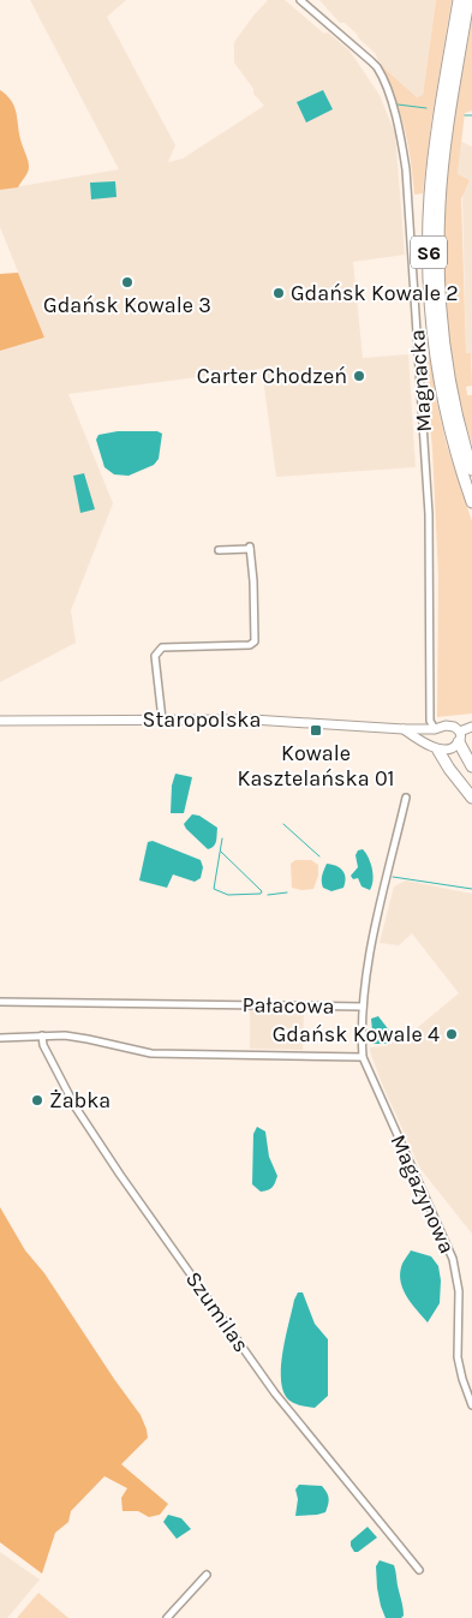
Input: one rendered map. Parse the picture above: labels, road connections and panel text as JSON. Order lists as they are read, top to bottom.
{
  "streets": {
    "highway": ["S6"],
    "main road": ["Staropolska"],
    "street": [
      "Magnacka",
      "Pałacowa",
      "Magazynowa",
      "Szumilas"
    ]
  },
  "crossings": [
    ["Magnacka", "Staropolska"],
    ["Pałacowa", "Magazynowa"]
  ],
  "places": {
    "other": [
      "Gdańsk Kowale 3",
      "Gdańsk Kowale 2",
      "Carter Chodzeń",
      "Gdańsk Kowale 4",
      "Żabka"
    ],
    "transit": ["Kowale Kasztelańska 01"]
  }
}
